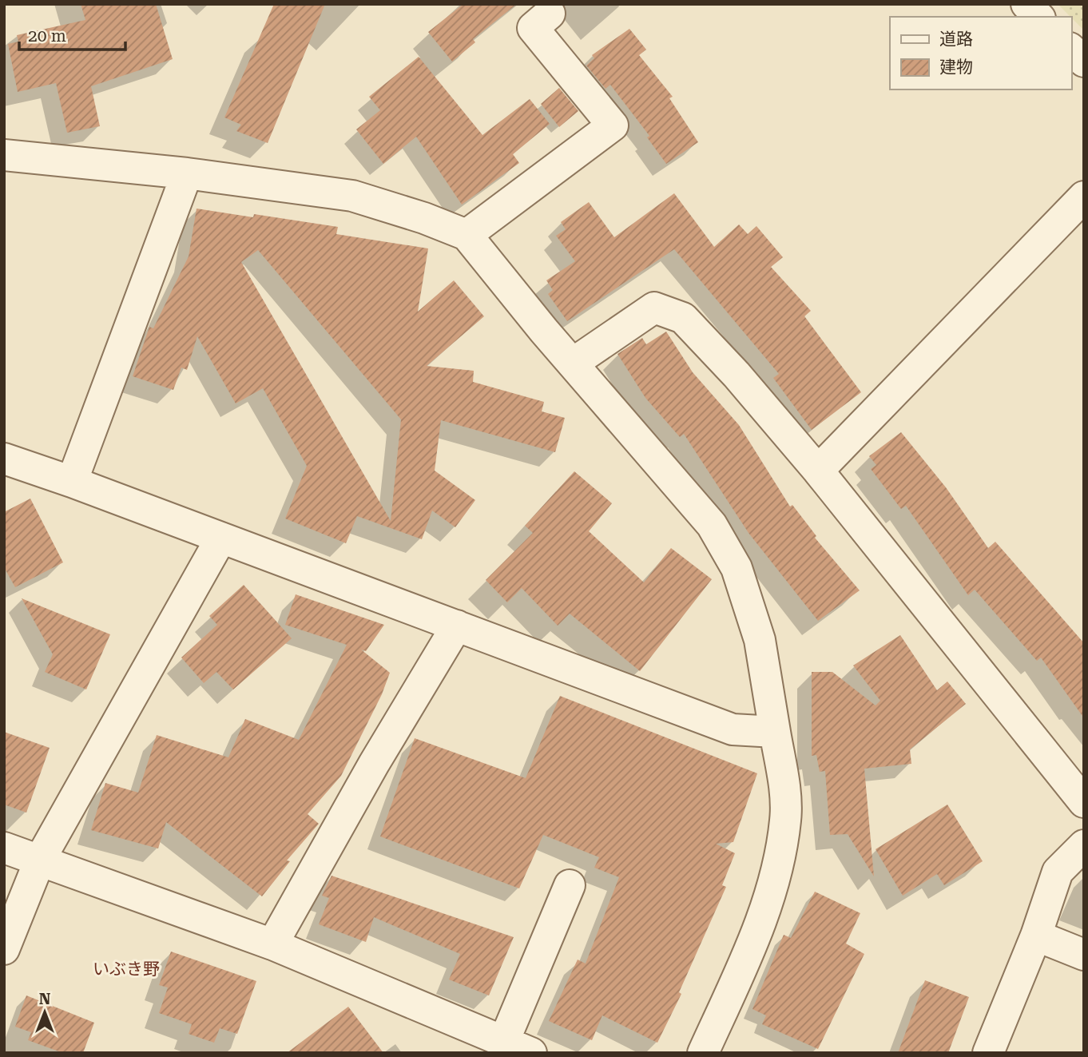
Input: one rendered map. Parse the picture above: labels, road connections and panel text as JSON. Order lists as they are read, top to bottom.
{
  "districts": ["いぶき野"],
  "legend": ["道路", "建物"],
  "scale_bar": "20 m",
  "north": "top"
}
